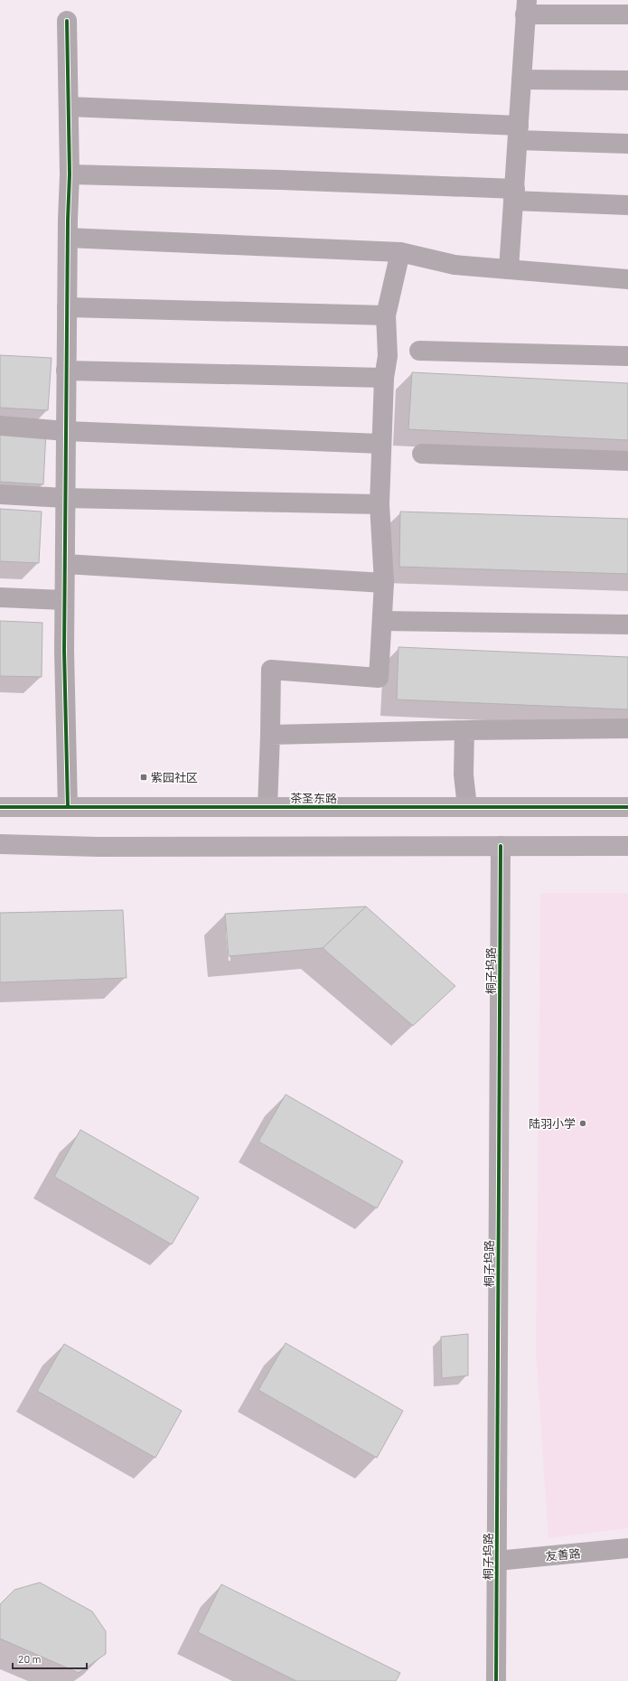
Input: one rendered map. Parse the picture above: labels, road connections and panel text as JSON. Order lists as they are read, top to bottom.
{
  "streets": {
    "main road": ["茶圣东路"],
    "street": ["桐子坞路", "友善路"]
  },
  "crossings": [
    ["桐子坞路", "友善路"]
  ],
  "places": {
    "transit": ["紫园社区"],
    "other": ["陆羽小学"]
  },
  "scale_bar": "20 m"
}
